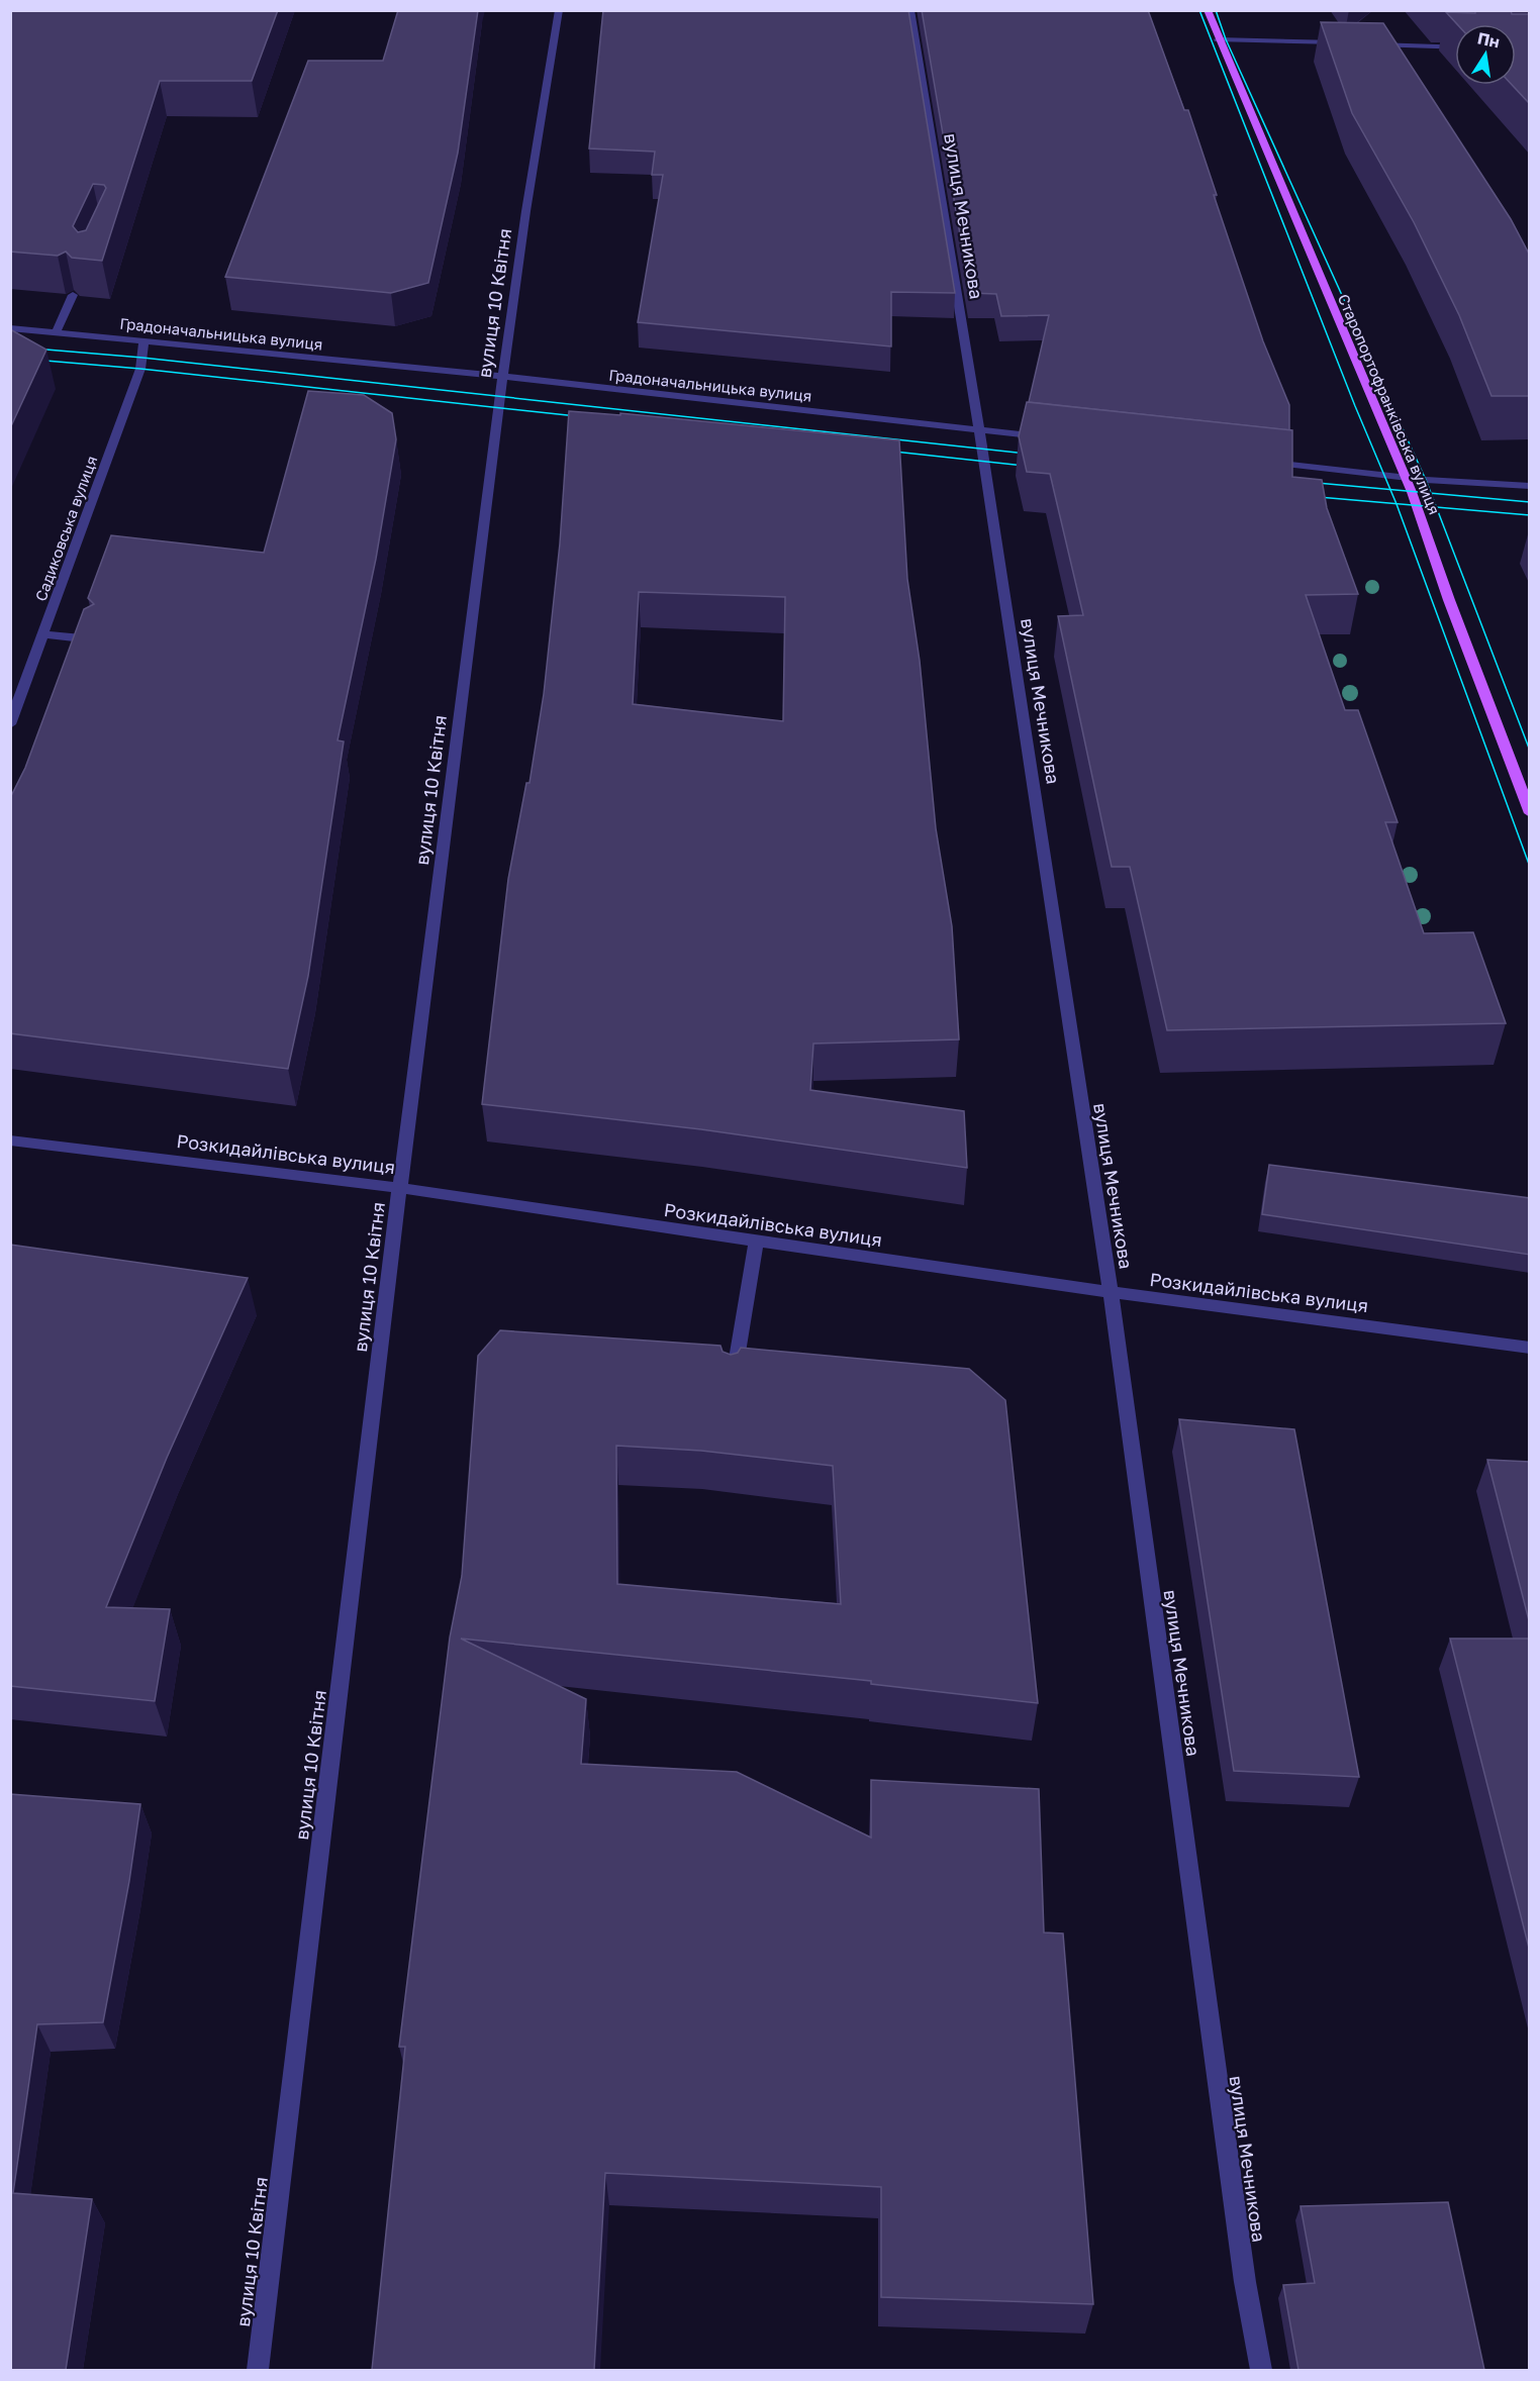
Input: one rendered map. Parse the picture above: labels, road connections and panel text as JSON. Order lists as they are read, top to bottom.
{
  "streets": {
    "main road": ["Старопортофранківська вулиця"],
    "street": [
      "вулиця Мечникова",
      "вулиця 10 Квітня",
      "Градоначальницька вулиця",
      "Садиковська вулиця",
      "Розкидайлівська вулиця"
    ]
  },
  "crossings": [
    ["вулиця Мечникова", "Градоначальницька вулиця"],
    ["вулиця Мечникова", "Розкидайлівська вулиця"],
    ["вулиця 10 Квітня", "Градоначальницька вулиця"],
    ["вулиця 10 Квітня", "Розкидайлівська вулиця"],
    ["Градоначальницька вулиця", "Садиковська вулиця"]
  ],
  "north": "top"
}
